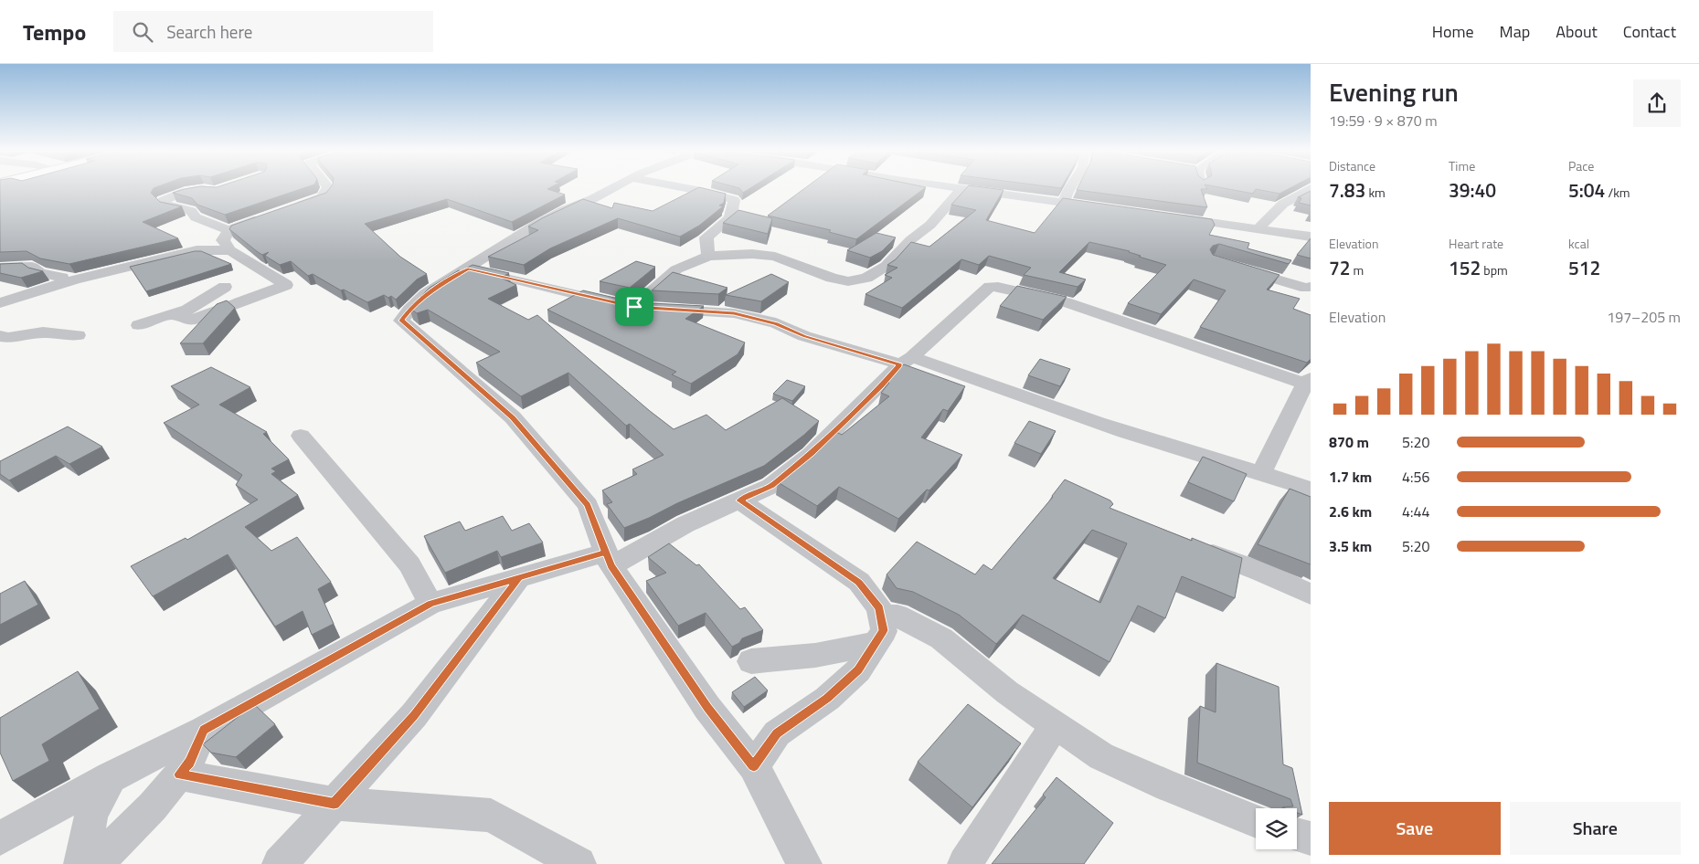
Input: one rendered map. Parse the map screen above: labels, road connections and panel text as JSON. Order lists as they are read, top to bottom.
{
  "page": {
    "header": "Tempo",
    "search": "Search here",
    "nav": [
      "Home",
      "Map",
      "About",
      "Contact"
    ],
    "heading": ["Evening run", "19:59 · 9 × 870 m"],
    "stats": [
      ["Distance", "7.83 km"],
      ["Time", "39:40"],
      ["Pace", "5:04 /km"],
      ["Elevation", "72 m"],
      ["Heart rate", "152 bpm"],
      ["kcal", "512"]
    ],
    "chart": ["Elevation", "197–205 m"],
    "list": [
      {
        "name": "870 m",
        "note": "5:20"
      },
      {
        "name": "1.7 km",
        "note": "4:56"
      },
      {
        "name": "2.6 km",
        "note": "4:44"
      },
      {
        "name": "3.5 km",
        "note": "5:20"
      }
    ],
    "buttons": ["Save", "Share"]
  }
}
